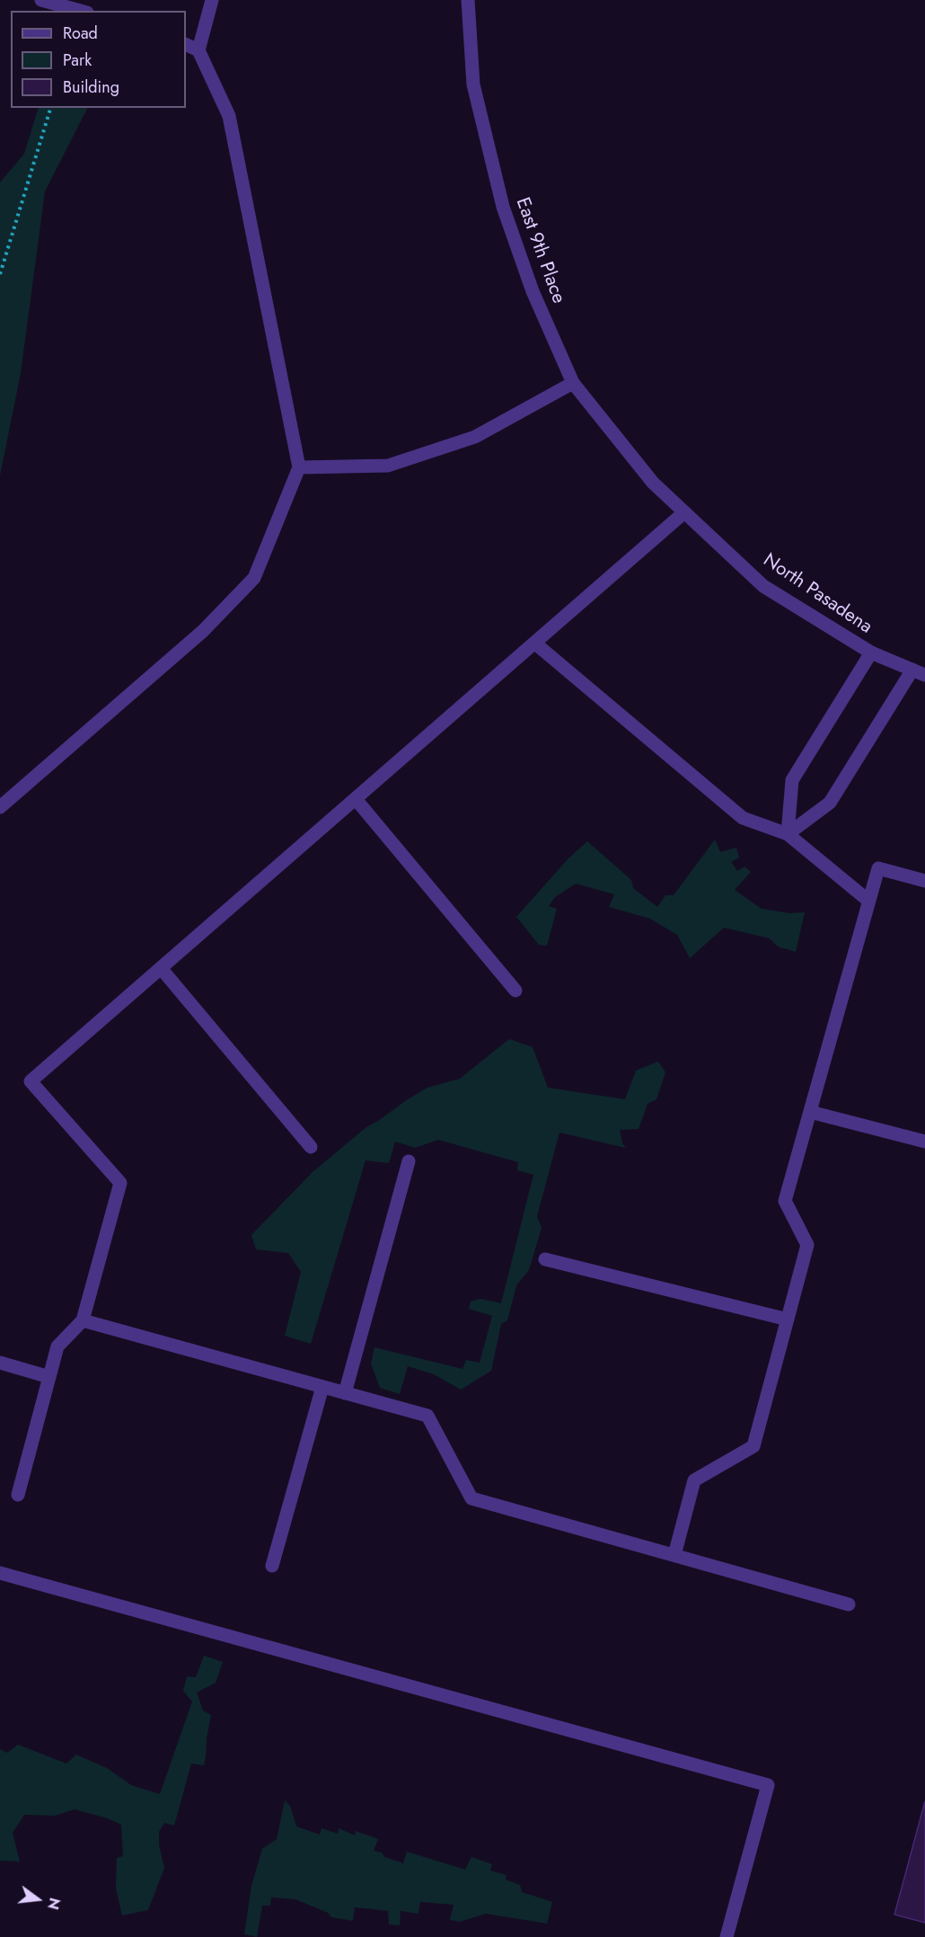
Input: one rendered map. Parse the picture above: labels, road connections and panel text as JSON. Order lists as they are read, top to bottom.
{
  "streets": {
    "street": ["East 9th Place", "North Pasadena"]
  },
  "crossings": [
    ["East 9th Place", "North Pasadena"]
  ],
  "legend": ["Road", "Park", "Building"],
  "north": "right"
}
